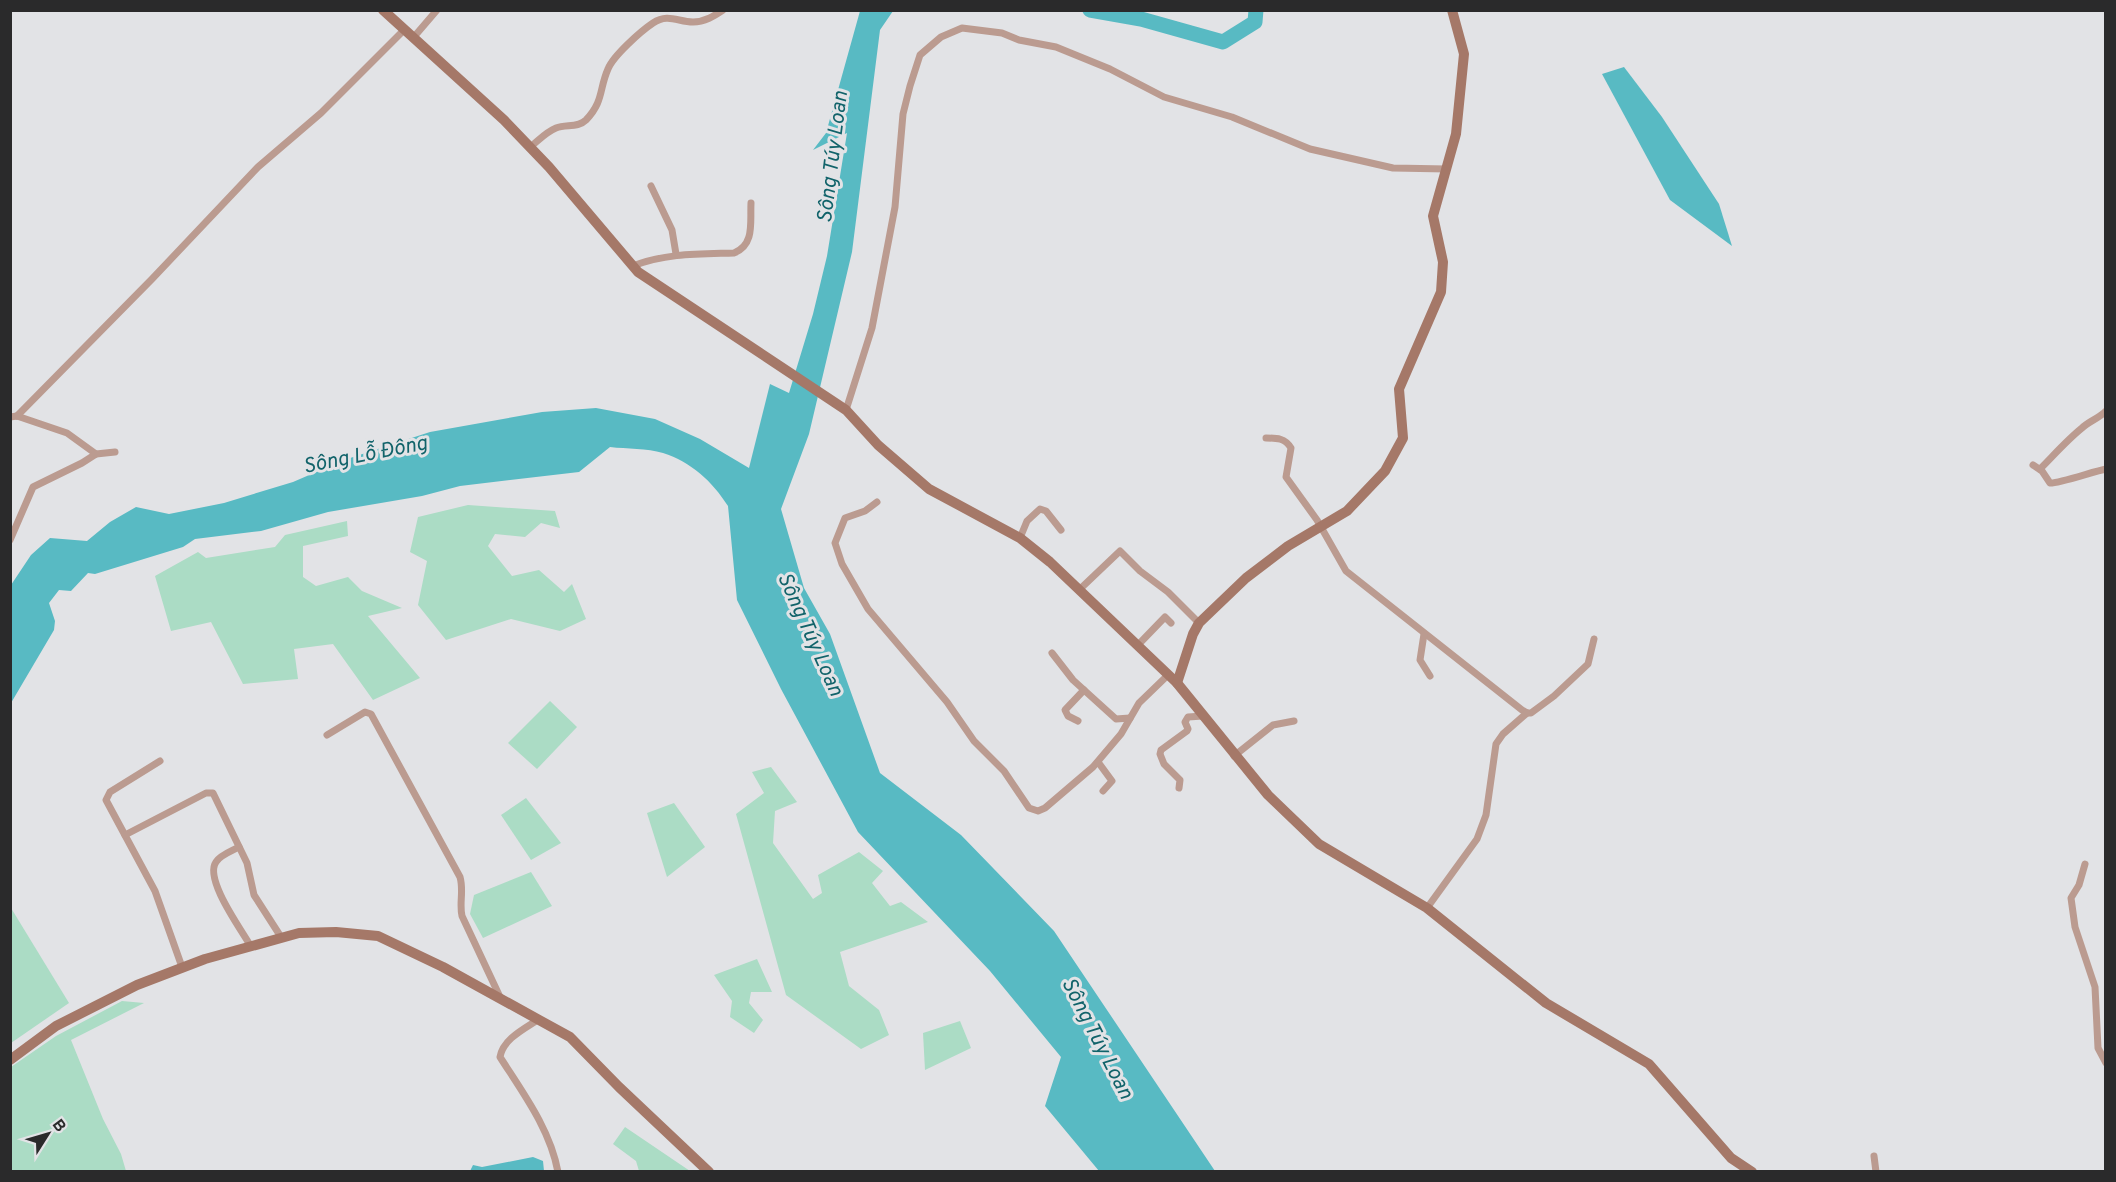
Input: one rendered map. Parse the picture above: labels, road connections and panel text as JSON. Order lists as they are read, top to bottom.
{
  "water": ["Sông Túy Loan", "Sông Lỗ Đông"],
  "north": "top right"
}
